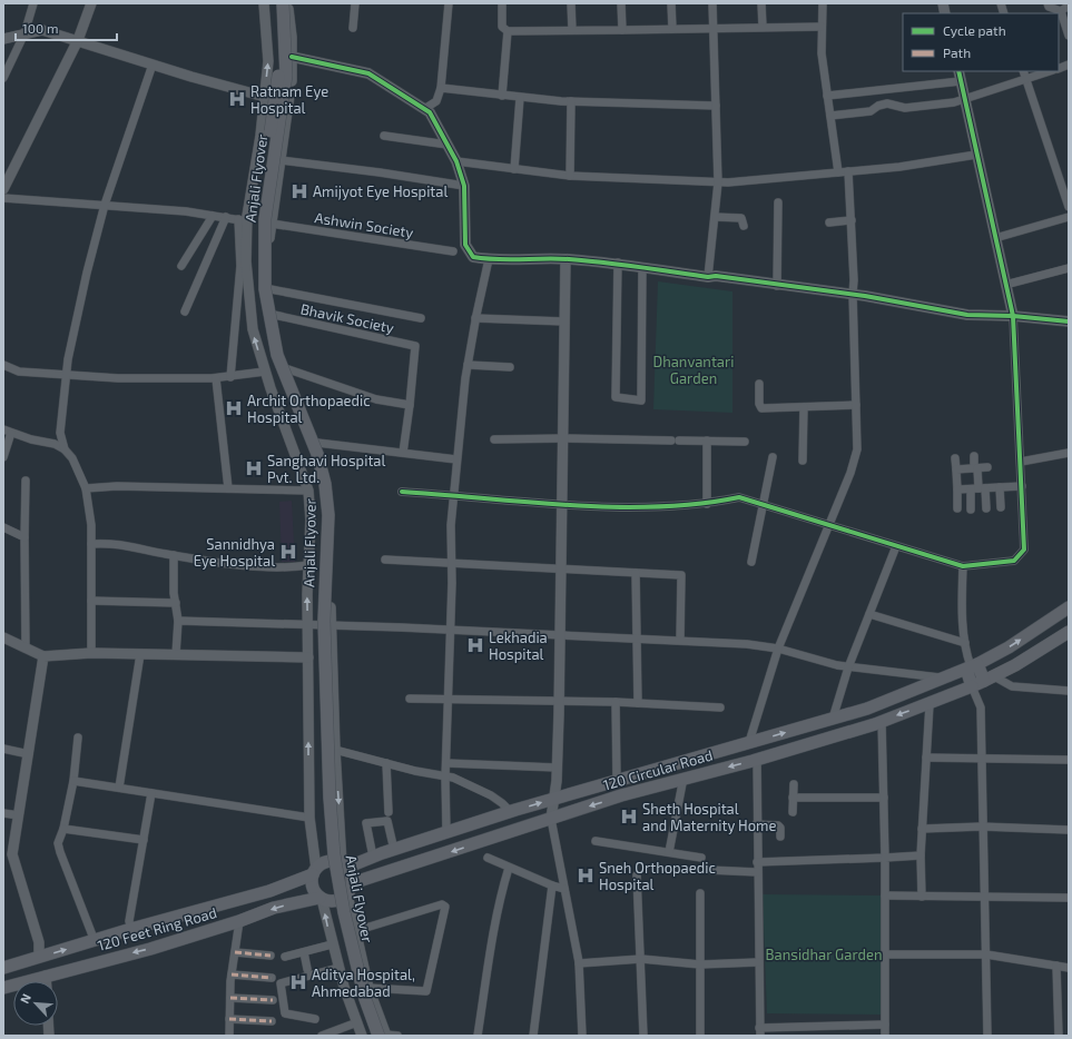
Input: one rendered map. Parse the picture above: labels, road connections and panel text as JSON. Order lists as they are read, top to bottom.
{
  "streets": {
    "main road": ["Anjali Flyover", "120 Circular Road", "120 Feet Ring Road"],
    "street": ["Ashwin Society", "Bhavik Society"]
  },
  "crossings": [
    ["120 Circular Road", "120 Feet Ring Road"]
  ],
  "parks": ["Dhanvantari Garden", "Bansidhar Garden"],
  "places": {
    "hospital": [
      "Ratnam Eye Hospital",
      "Amijyot Eye Hospital",
      "Archit Orthopaedic Hospital",
      "Sanghavi Hospital Pvt. Ltd.",
      "Sannidhya Eye Hospital",
      "Lekhadia Hospital",
      "Sheth Hospital and Maternity Home",
      "Sneh Orthopaedic Hospital",
      "Aditya Hospital, Ahmedabad"
    ]
  },
  "legend": ["Cycle path", "Path"],
  "scale_bar": "100 m",
  "north": "top left"
}
